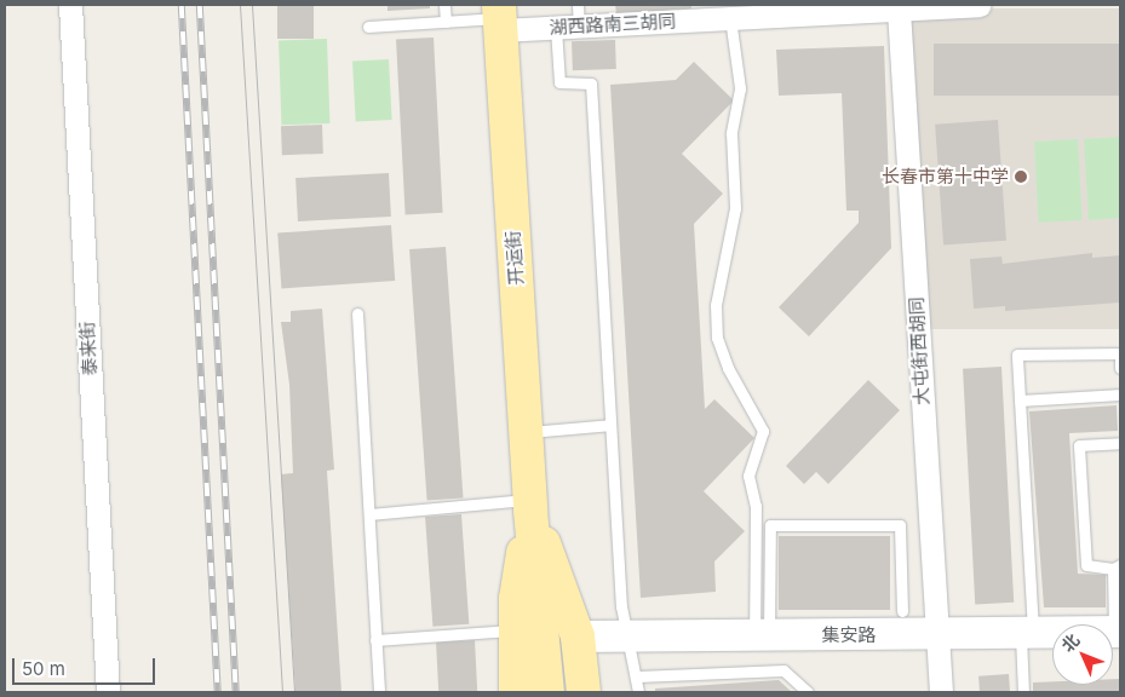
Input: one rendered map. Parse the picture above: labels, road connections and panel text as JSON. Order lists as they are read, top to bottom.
{
  "streets": {
    "main road": ["开运街"],
    "street": [
      "湖西路南三胡同",
      "泰来街",
      "大屯街西胡同",
      "集安路"
    ]
  },
  "crossings": [
    ["湖西路南三胡同", "开运街"],
    ["湖西路南三胡同", "大屯街西胡同"],
    ["开运街", "集安路"],
    ["大屯街西胡同", "集安路"]
  ],
  "places": ["长春市第十中学"],
  "scale_bar": "50 m",
  "north": "top left"
}
